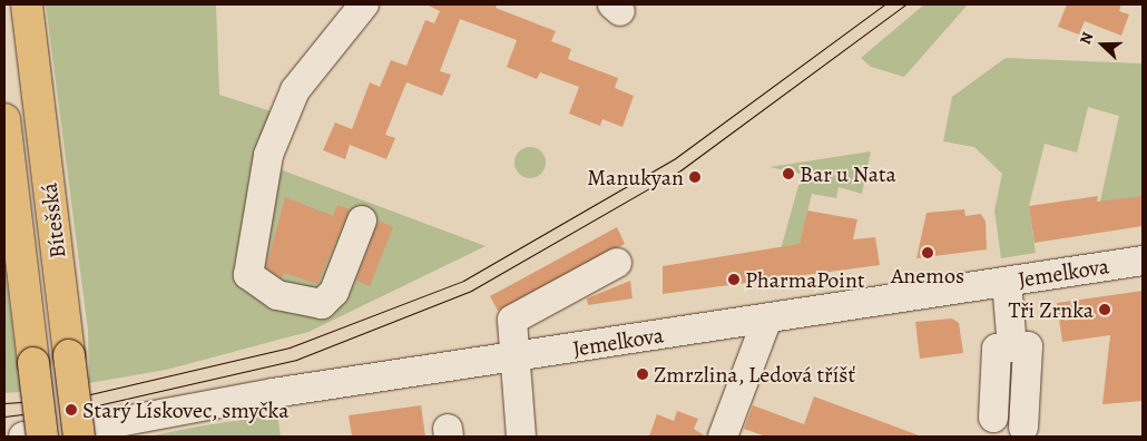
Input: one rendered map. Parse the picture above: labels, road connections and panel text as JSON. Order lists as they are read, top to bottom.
{
  "streets": {
    "highway": ["Bítešská"],
    "street": ["Jemelkova"]
  },
  "crossings": [
    ["Bítešská", "Jemelkova"]
  ],
  "places": [
    "Bar u Nata",
    "Manukyan",
    "Anemos",
    "PharmaPoint",
    "Tři Zrnka",
    "Zmrzlina, Ledová tříšť",
    "Starý Lískovec, smyčka"
  ],
  "north": "left"
}
